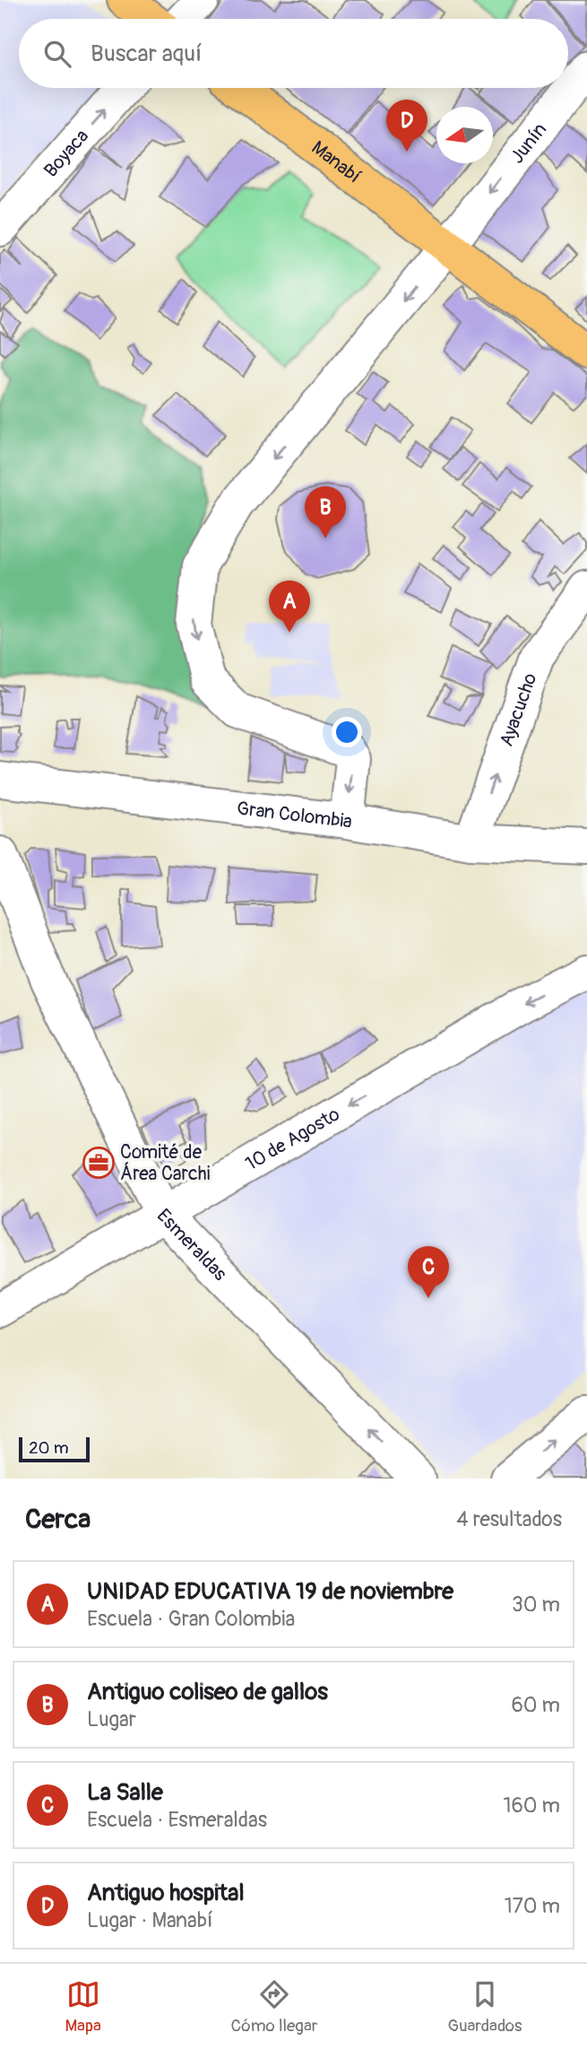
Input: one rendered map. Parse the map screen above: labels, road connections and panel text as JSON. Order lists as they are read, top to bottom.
{
  "streets": {
    "main road": ["Manabí"],
    "street": [
      "Junín",
      "Boyaca",
      "Ayacucho",
      "Gran Colombia",
      "10 de Agosto",
      "Esmeraldas"
    ]
  },
  "crossings": [
    ["Junín", "Manabí"],
    ["Junín", "Gran Colombia"],
    ["Ayacucho", "Gran Colombia"],
    ["10 de Agosto", "Esmeraldas"]
  ],
  "one_way": [
    "Junín",
    "Boyaca",
    "Ayacucho",
    "10 de Agosto",
    "Esmeraldas"
  ],
  "places": {
    "office": ["Comité de Área Carchi"]
  },
  "scale_bar": "20 m",
  "north": "left",
  "page": {
    "search": "Buscar aquí",
    "pins": [
      "D",
      "B",
      "A",
      "C"
    ],
    "scale": "20 m",
    "heading": ["Cerca", "4 resultados"],
    "list": [
      {
        "mark": "A",
        "name": "UNIDAD EDUCATIVA 19 de noviembre",
        "note": "Escuela · Gran Colombia",
        "value": "30 m"
      },
      {
        "mark": "B",
        "name": "Antiguo coliseo de gallos",
        "note": "Lugar",
        "value": "60 m"
      },
      {
        "mark": "C",
        "name": "La Salle",
        "note": "Escuela · Esmeraldas",
        "value": "160 m"
      },
      {
        "mark": "D",
        "name": "Antiguo hospital",
        "note": "Lugar · Manabí",
        "value": "170 m"
      }
    ],
    "nav": ["Mapa", "Cómo llegar", "Guardados"]
  }
}
